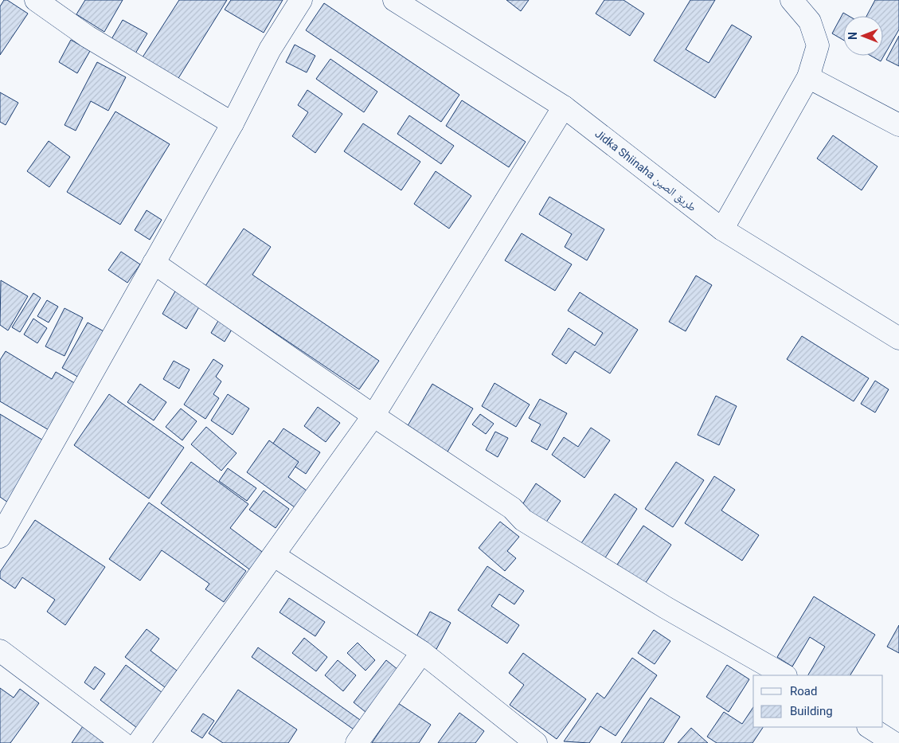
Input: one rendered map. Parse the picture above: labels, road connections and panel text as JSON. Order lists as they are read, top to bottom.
{
  "streets": {
    "street": ["Jidka Shiinaha طريق الصين"]
  },
  "legend": ["Road", "Building"],
  "north": "left"
}
